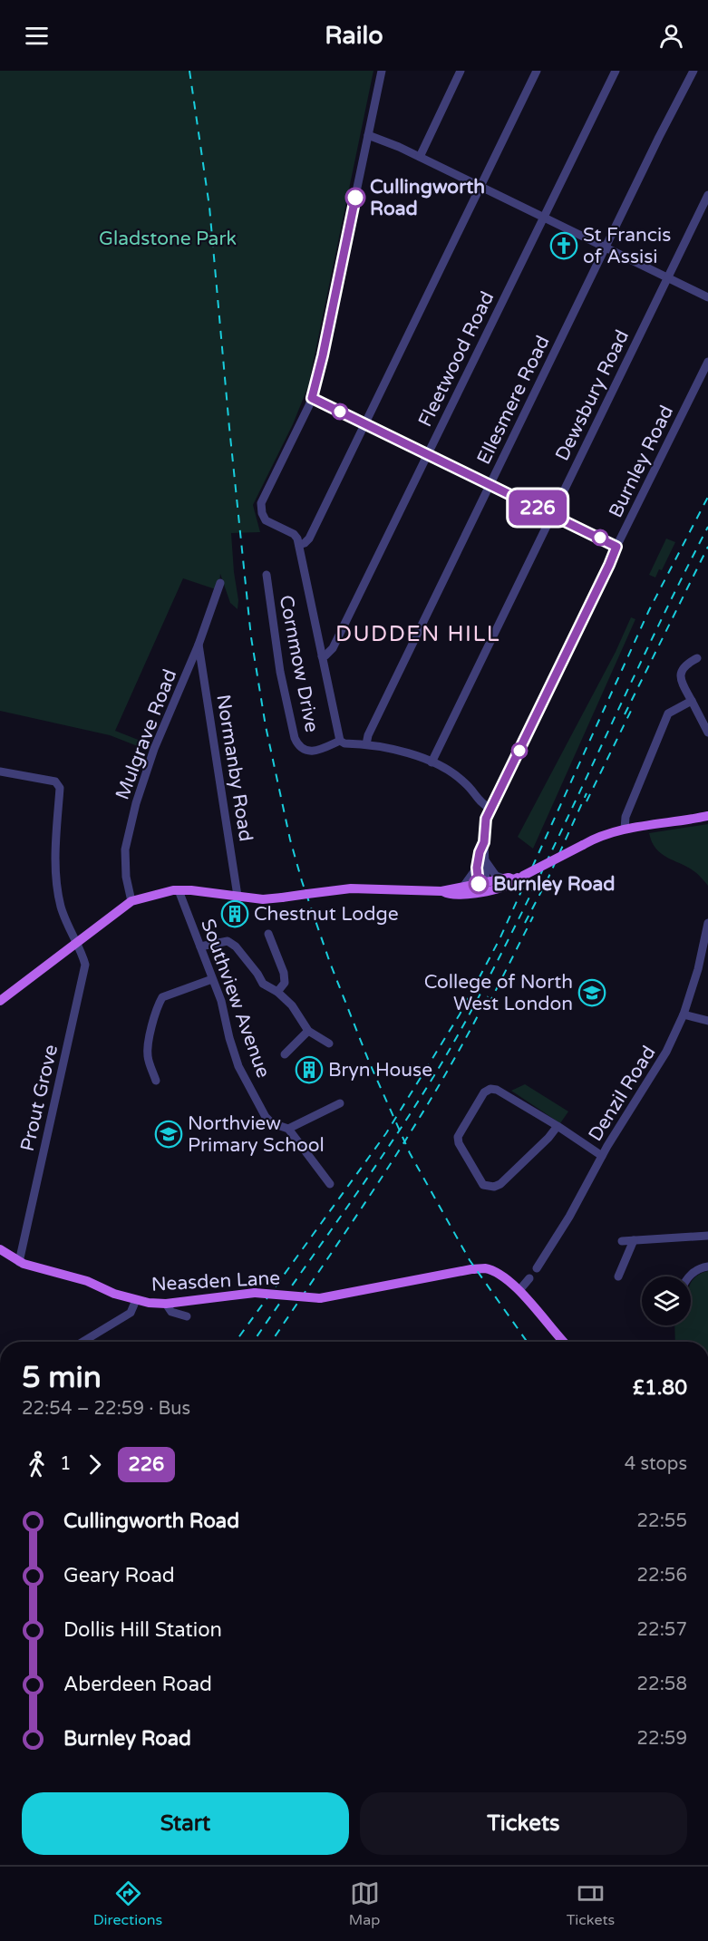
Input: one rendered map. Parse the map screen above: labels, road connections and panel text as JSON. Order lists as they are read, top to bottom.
{
  "streets": {
    "main road": ["Neasden Lane"],
    "street": [
      "Fleetwood Road",
      "Dewsbury Road",
      "Ellesmere Road",
      "Burnley Road",
      "Cornmow Drive",
      "Mulgrave Road",
      "Normanby Road",
      "Southview Avenue",
      "Denzil Road",
      "Prout Grove"
    ]
  },
  "crossings": [
    ["Mulgrave Road", "Normanby Road"],
    ["Prout Grove", "Neasden Lane"]
  ],
  "districts": ["DUDDEN HILL"],
  "parks": ["Gladstone Park"],
  "places": {
    "other": ["Cullingworth Road", "Burnley Road"],
    "church": ["St Francis of Assisi"],
    "building": ["Chestnut Lodge", "Bryn House"],
    "school or university": ["College of North West London", "Northview Primary School"]
  },
  "lines": ["bus line 226"],
  "page": {
    "header": "Railo",
    "on_map": "226",
    "heading": ["5 min", "22:54 – 22:59 · Bus", "£1.80"],
    "legs": ["1", "226", "4 stops"],
    "list": [
      {
        "name": "Cullingworth Road",
        "value": "22:55"
      },
      {
        "name": "Geary Road",
        "value": "22:56"
      },
      {
        "name": "Dollis Hill Station",
        "value": "22:57"
      },
      {
        "name": "Aberdeen Road",
        "value": "22:58"
      },
      {
        "name": "Burnley Road",
        "value": "22:59"
      }
    ],
    "buttons": ["Start", "Tickets"],
    "tabs": ["Directions", "Map", "Tickets"]
  }
}
